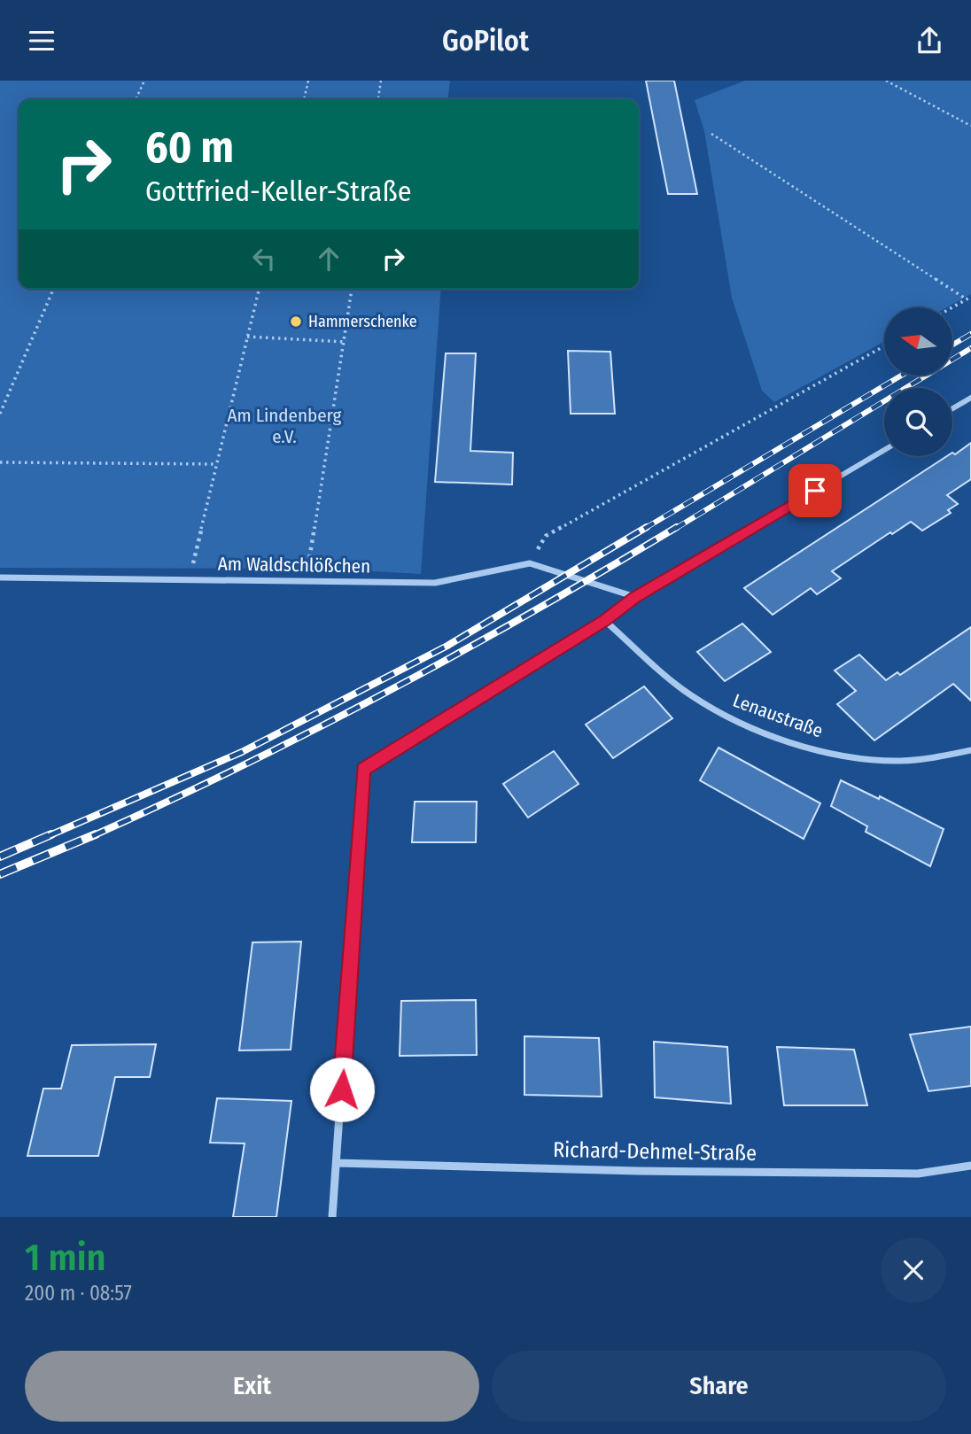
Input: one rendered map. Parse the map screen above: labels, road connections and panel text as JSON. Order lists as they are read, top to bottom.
{
  "streets": {
    "street": ["Am Waldschlößchen", "Lenaustraße", "Richard-Dehmel-Straße"]
  },
  "parks": ["Am Lindenberg e.V."],
  "places": ["Hammerschenke"],
  "north": "left",
  "page": {
    "header": "GoPilot",
    "turn": ["60 m", "Gottfried-Keller-Straße"],
    "heading": ["1 min", "200 m · 08:57"],
    "buttons": ["Exit", "Share"]
  }
}
